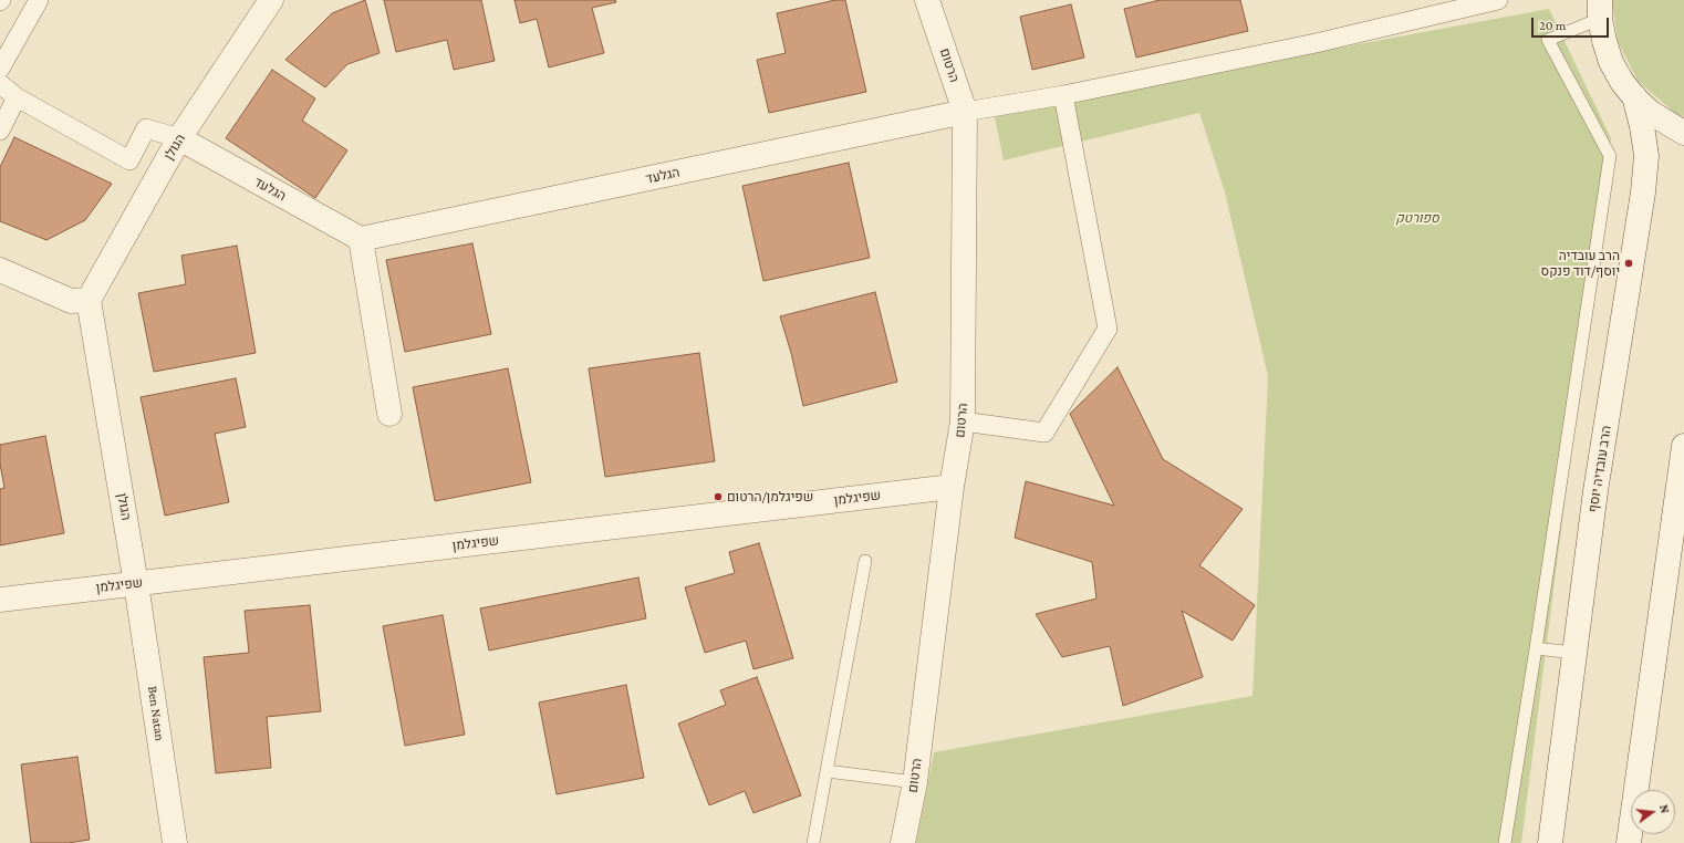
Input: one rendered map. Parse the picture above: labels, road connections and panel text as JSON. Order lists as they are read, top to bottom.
{
  "streets": {
    "street": [
      "הרטום",
      "הגולן",
      "הגלעד",
      "הרב עובדיה יוסף",
      "שפיגלמן",
      "Ben Natan"
    ]
  },
  "crossings": [
    ["הרטום", "הגלעד"],
    ["הרטום", "שפיגלמן"],
    ["הגולן", "הגלעד"],
    ["הגולן", "שפיגלמן"],
    ["הגולן", "Ben Natan"],
    ["שפיגלמן", "Ben Natan"]
  ],
  "parks": ["ספורטק"],
  "places": ["הרב עובדיה יוסף/דוד פנקס", "שפיגלמן/הרטום"],
  "scale_bar": "20 m",
  "north": "right"
}
